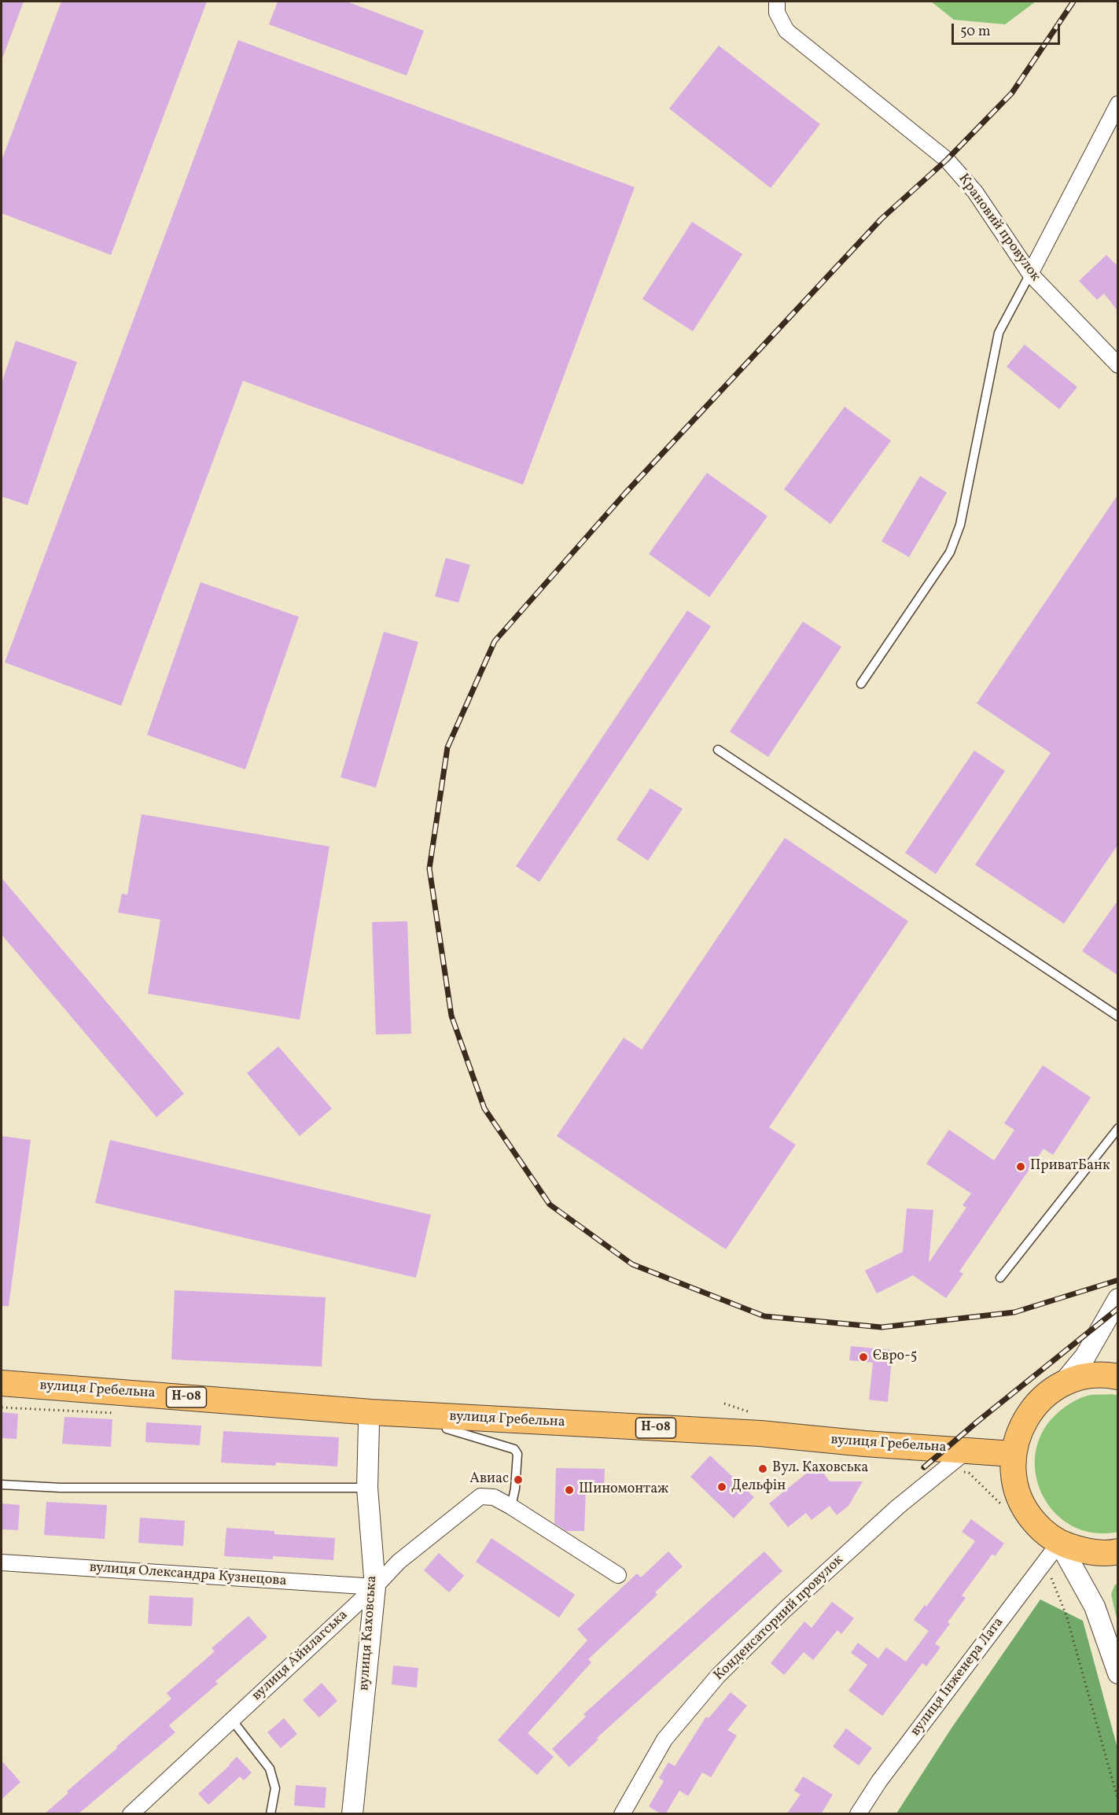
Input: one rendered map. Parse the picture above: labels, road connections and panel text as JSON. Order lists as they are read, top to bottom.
{
  "streets": {
    "main road": ["вулиця Гребельна", "Н-08"],
    "street": [
      "Крановий провулок",
      "вулиця Олександра Кузнецова",
      "Конденсаторний провулок",
      "вулиця Каховська",
      "вулиця Айнлагська",
      "вулиця Інженера Лата"
    ]
  },
  "crossings": [
    ["вулиця Гребельна", "Конденсаторний провулок"],
    ["вулиця Гребельна", "вулиця Каховська"],
    ["вулиця Олександра Кузнецова", "вулиця Каховська"],
    ["вулиця Олександра Кузнецова", "вулиця Айнлагська"],
    ["вулиця Каховська", "вулиця Айнлагська"]
  ],
  "places": [
    "ПриватБанк",
    "Євро-5",
    "Вул. Каховська",
    "Авиас",
    "Дельфін",
    "Шиномонтаж"
  ],
  "scale_bar": "50 m"
}
